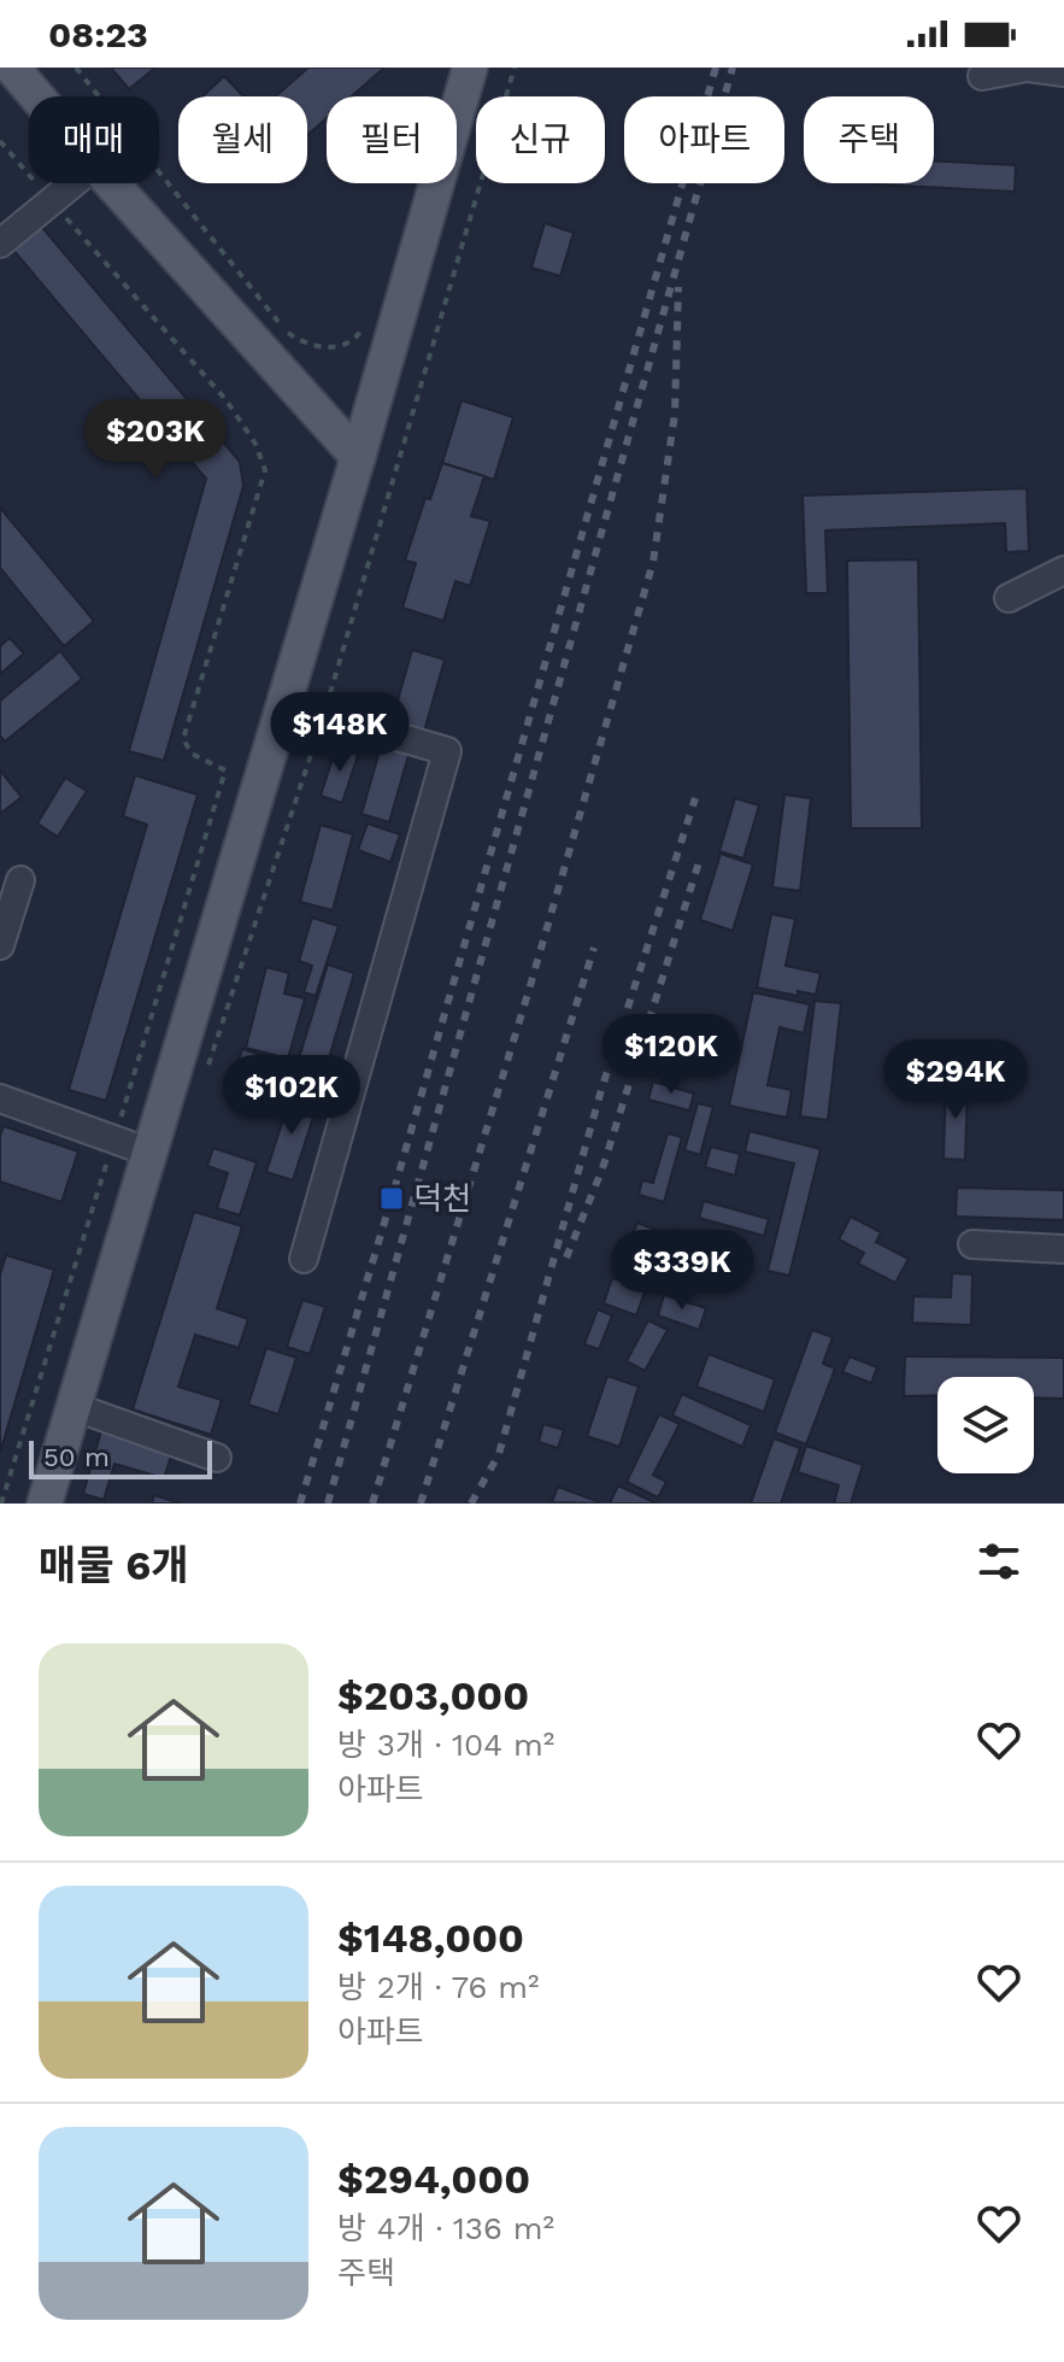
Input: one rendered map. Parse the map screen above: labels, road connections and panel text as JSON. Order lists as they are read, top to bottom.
{
  "places": {
    "transit": ["덕천"]
  },
  "scale_bar": "50 m",
  "page": {
    "status": "08:23",
    "chip": [
      "매매",
      "월세",
      "필터",
      "신규",
      "아파트",
      "주택"
    ],
    "price": [
      "$203K",
      "$148K",
      "$120K",
      "$294K",
      "$102K",
      "$339K"
    ],
    "scale": "50 m",
    "heading": "매물 6개",
    "list": [
      {
        "name": "$203,000",
        "note": "방 3개 · 104 m² · 아파트"
      },
      {
        "name": "$148,000",
        "note": "방 2개 · 76 m² · 아파트"
      },
      {
        "name": "$294,000",
        "note": "방 4개 · 136 m² · 주택"
      }
    ]
  }
}
